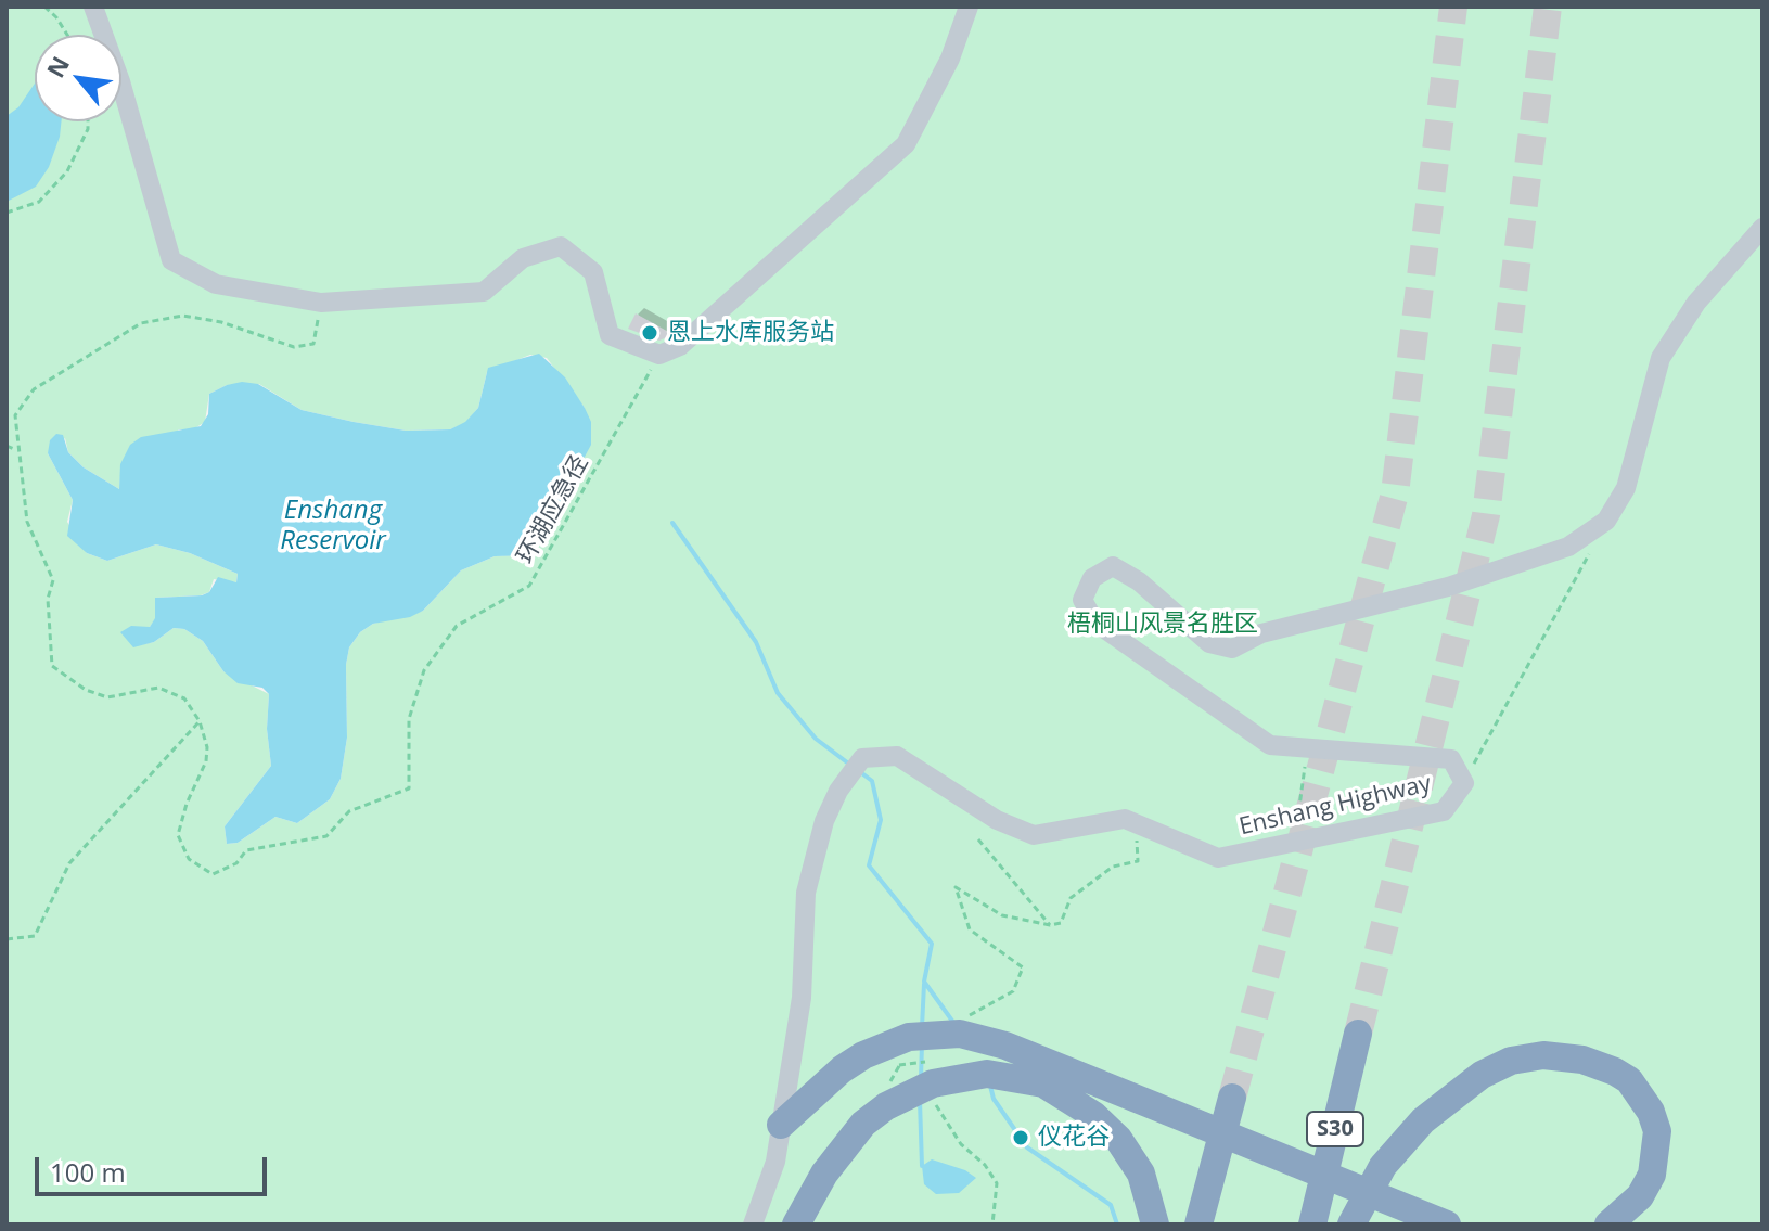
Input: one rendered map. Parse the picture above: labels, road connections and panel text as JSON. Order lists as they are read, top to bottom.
{
  "streets": {
    "highway": ["S30"],
    "street": ["Enshang Highway"],
    "path": ["环湖应急径"]
  },
  "water": ["Enshang Reservoir"],
  "parks": ["梧桐山风景名胜区"],
  "places": ["恩上水库服务站", "仪花谷"],
  "scale_bar": "100 m",
  "north": "top left"
}
